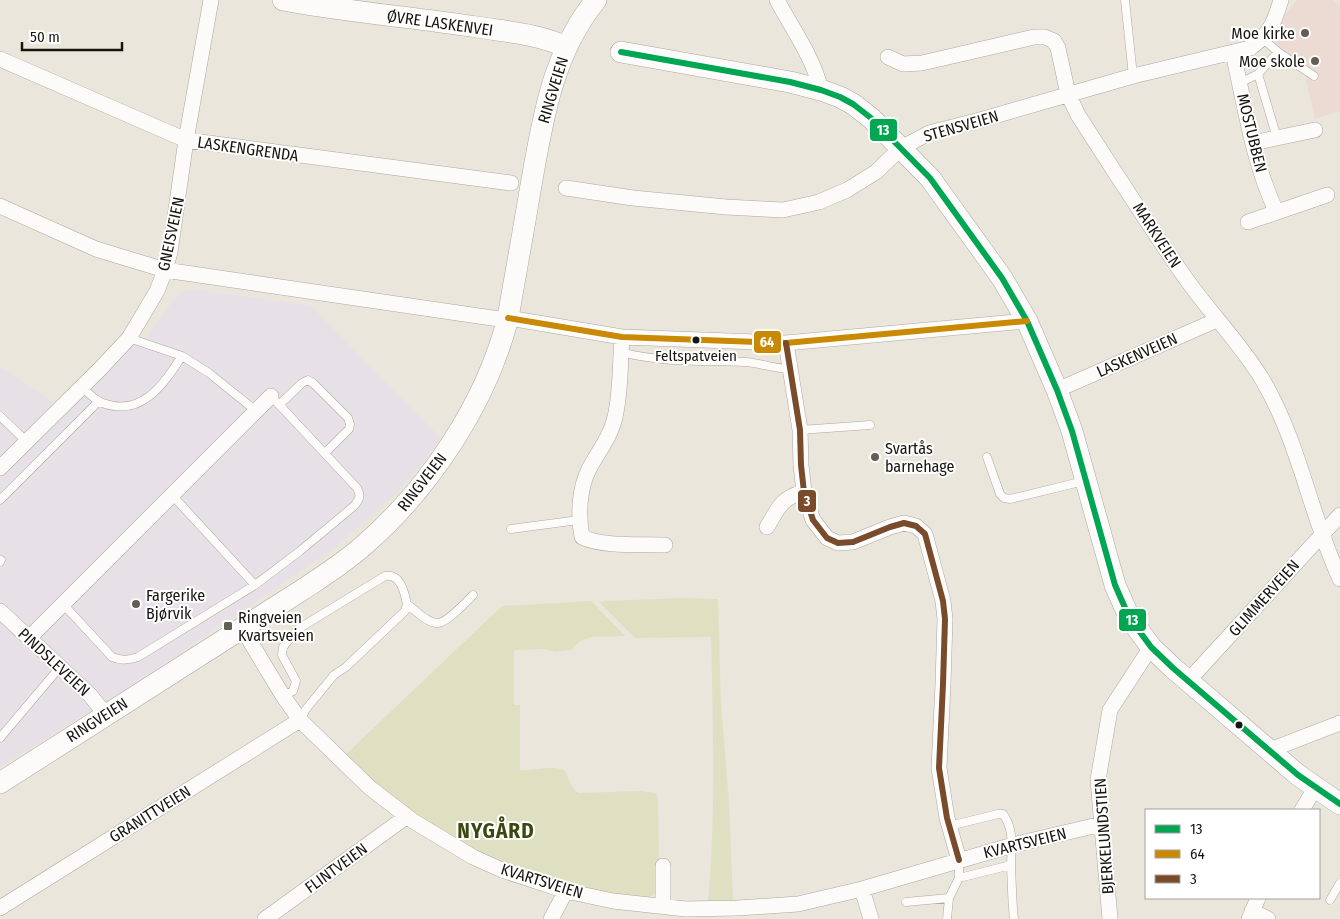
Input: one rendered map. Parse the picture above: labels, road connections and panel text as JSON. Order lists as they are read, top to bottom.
{
  "streets": {
    "street": [
      "ØVRE LASKENVEI",
      "RINGVEIEN",
      "STENSVEIEN",
      "MOSTUBBEN",
      "LASKENGRENDA",
      "GNEISVEIEN",
      "MARKVEIEN",
      "LASKENVEIEN",
      "GLIMMERVEIEN",
      "PINDSLEVEIEN",
      "GRANITTVEIEN",
      "BJERKELUNDSTIEN",
      "KVARTSVEIEN",
      "FLINTVEIEN"
    ]
  },
  "crossings": [
    ["ØVRE LASKENVEI", "RINGVEIEN"],
    ["RINGVEIEN", "PINDSLEVEIEN"],
    ["RINGVEIEN", "KVARTSVEIEN"],
    ["STENSVEIEN", "MOSTUBBEN"],
    ["STENSVEIEN", "MARKVEIEN"],
    ["LASKENGRENDA", "GNEISVEIEN"],
    ["MARKVEIEN", "LASKENVEIEN"],
    ["MARKVEIEN", "GLIMMERVEIEN"],
    ["GRANITTVEIEN", "KVARTSVEIEN"],
    ["BJERKELUNDSTIEN", "KVARTSVEIEN"],
    ["KVARTSVEIEN", "FLINTVEIEN"]
  ],
  "districts": ["NYGÅRD"],
  "places": {
    "other": [
      "Moe kirke",
      "Moe skole",
      "Feltspatveien",
      "Svartås barnehage",
      "Fargerike Bjørvik"
    ],
    "transit": ["Ringveien Kvartsveien"]
  },
  "lines": ["transit line 13", "transit line 64", "transit line 3"],
  "legend": ["13", "64", "3"],
  "scale_bar": "50 m"
}
